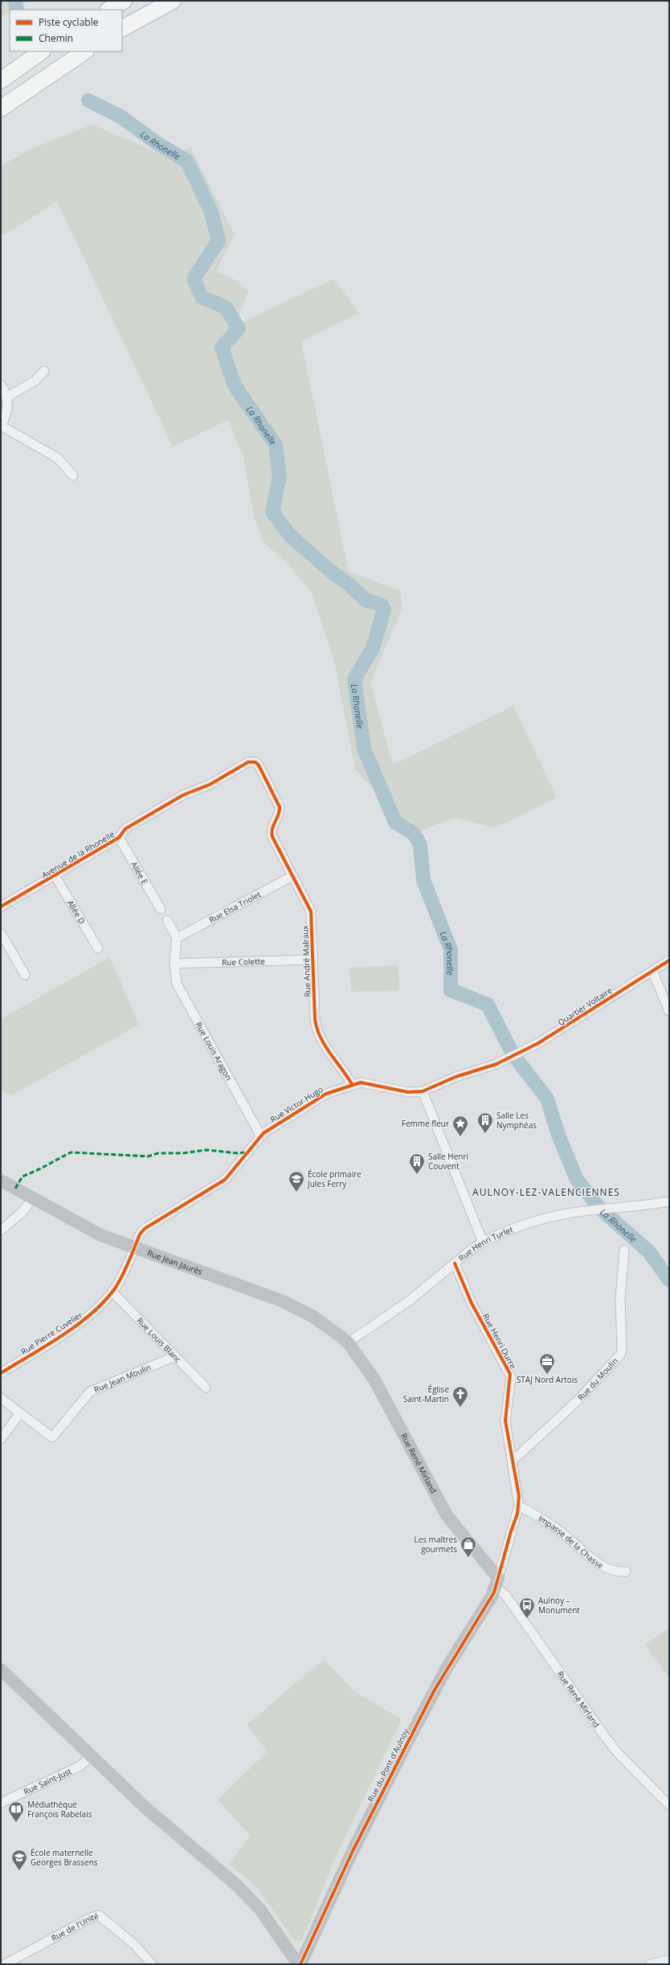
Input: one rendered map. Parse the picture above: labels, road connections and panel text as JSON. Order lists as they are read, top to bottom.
{
  "streets": {
    "street": [
      "Avenue de la Rhonelle",
      "Allée E",
      "Rue Elsa Triolet",
      "Allée D",
      "Rue Colette",
      "Rue André Malraux",
      "Quartier Voltaire",
      "Rue Louis Aragon",
      "Rue Victor Hugo",
      "Rue Henri Turlet",
      "Rue Jean Jaurès",
      "Rue Pierre Cuvelier",
      "Rue Louis Blanc",
      "Rue Henri Durre",
      "Rue Jean Moulin",
      "Rue du Moulin",
      "Rue René Mirland",
      "Impasse de la Chasse",
      "Rue du Pont d'Aulnoy",
      "Rue Saint-Just",
      "Rue de l'Unité"
    ]
  },
  "crossings": [
    ["Avenue de la Rhonelle", "Allée E"],
    ["Avenue de la Rhonelle", "Allée D"],
    ["Avenue de la Rhonelle", "Rue André Malraux"],
    ["Rue Elsa Triolet", "Rue André Malraux"],
    ["Rue Colette", "Rue André Malraux"],
    ["Rue Colette", "Rue Louis Aragon"],
    ["Rue André Malraux", "Rue Victor Hugo"],
    ["Quartier Voltaire", "Rue Victor Hugo"],
    ["Rue Louis Aragon", "Rue Victor Hugo"],
    ["Rue Victor Hugo", "Rue Jean Jaurès"],
    ["Rue Victor Hugo", "Rue Pierre Cuvelier"],
    ["Rue Henri Turlet", "Rue Jean Jaurès"],
    ["Rue Henri Turlet", "Rue Henri Durre"],
    ["Rue Henri Turlet", "Rue René Mirland"],
    ["Rue Jean Jaurès", "Rue Pierre Cuvelier"],
    ["Rue Jean Jaurès", "Rue René Mirland"],
    ["Rue Pierre Cuvelier", "Rue Louis Blanc"],
    ["Rue Louis Blanc", "Rue Jean Moulin"],
    ["Rue Henri Durre", "Rue du Moulin"],
    ["Rue Henri Durre", "Rue René Mirland"],
    ["Rue Henri Durre", "Impasse de la Chasse"],
    ["Rue Henri Durre", "Rue du Pont d'Aulnoy"],
    ["Rue René Mirland", "Rue du Pont d'Aulnoy"]
  ],
  "districts": ["AULNOY-LEZ-VALENCIENNES"],
  "water": ["La Rhonelle"],
  "places": {
    "building": ["Salle Les Nymphéas", "Salle Henri Couvent"],
    "place": ["Femme fleur"],
    "school or university": ["École primaire Jules Ferry", "École maternelle Georges Brassens"],
    "office": ["STAJ Nord Artois"],
    "church": ["Église Saint-Martin"],
    "shop": ["Les maîtres gourmets"],
    "bus stop": ["Aulnoy – Monument"],
    "library": ["Médiathèque François Rabelais"]
  },
  "legend": ["Piste cyclable", "Chemin"]
}
